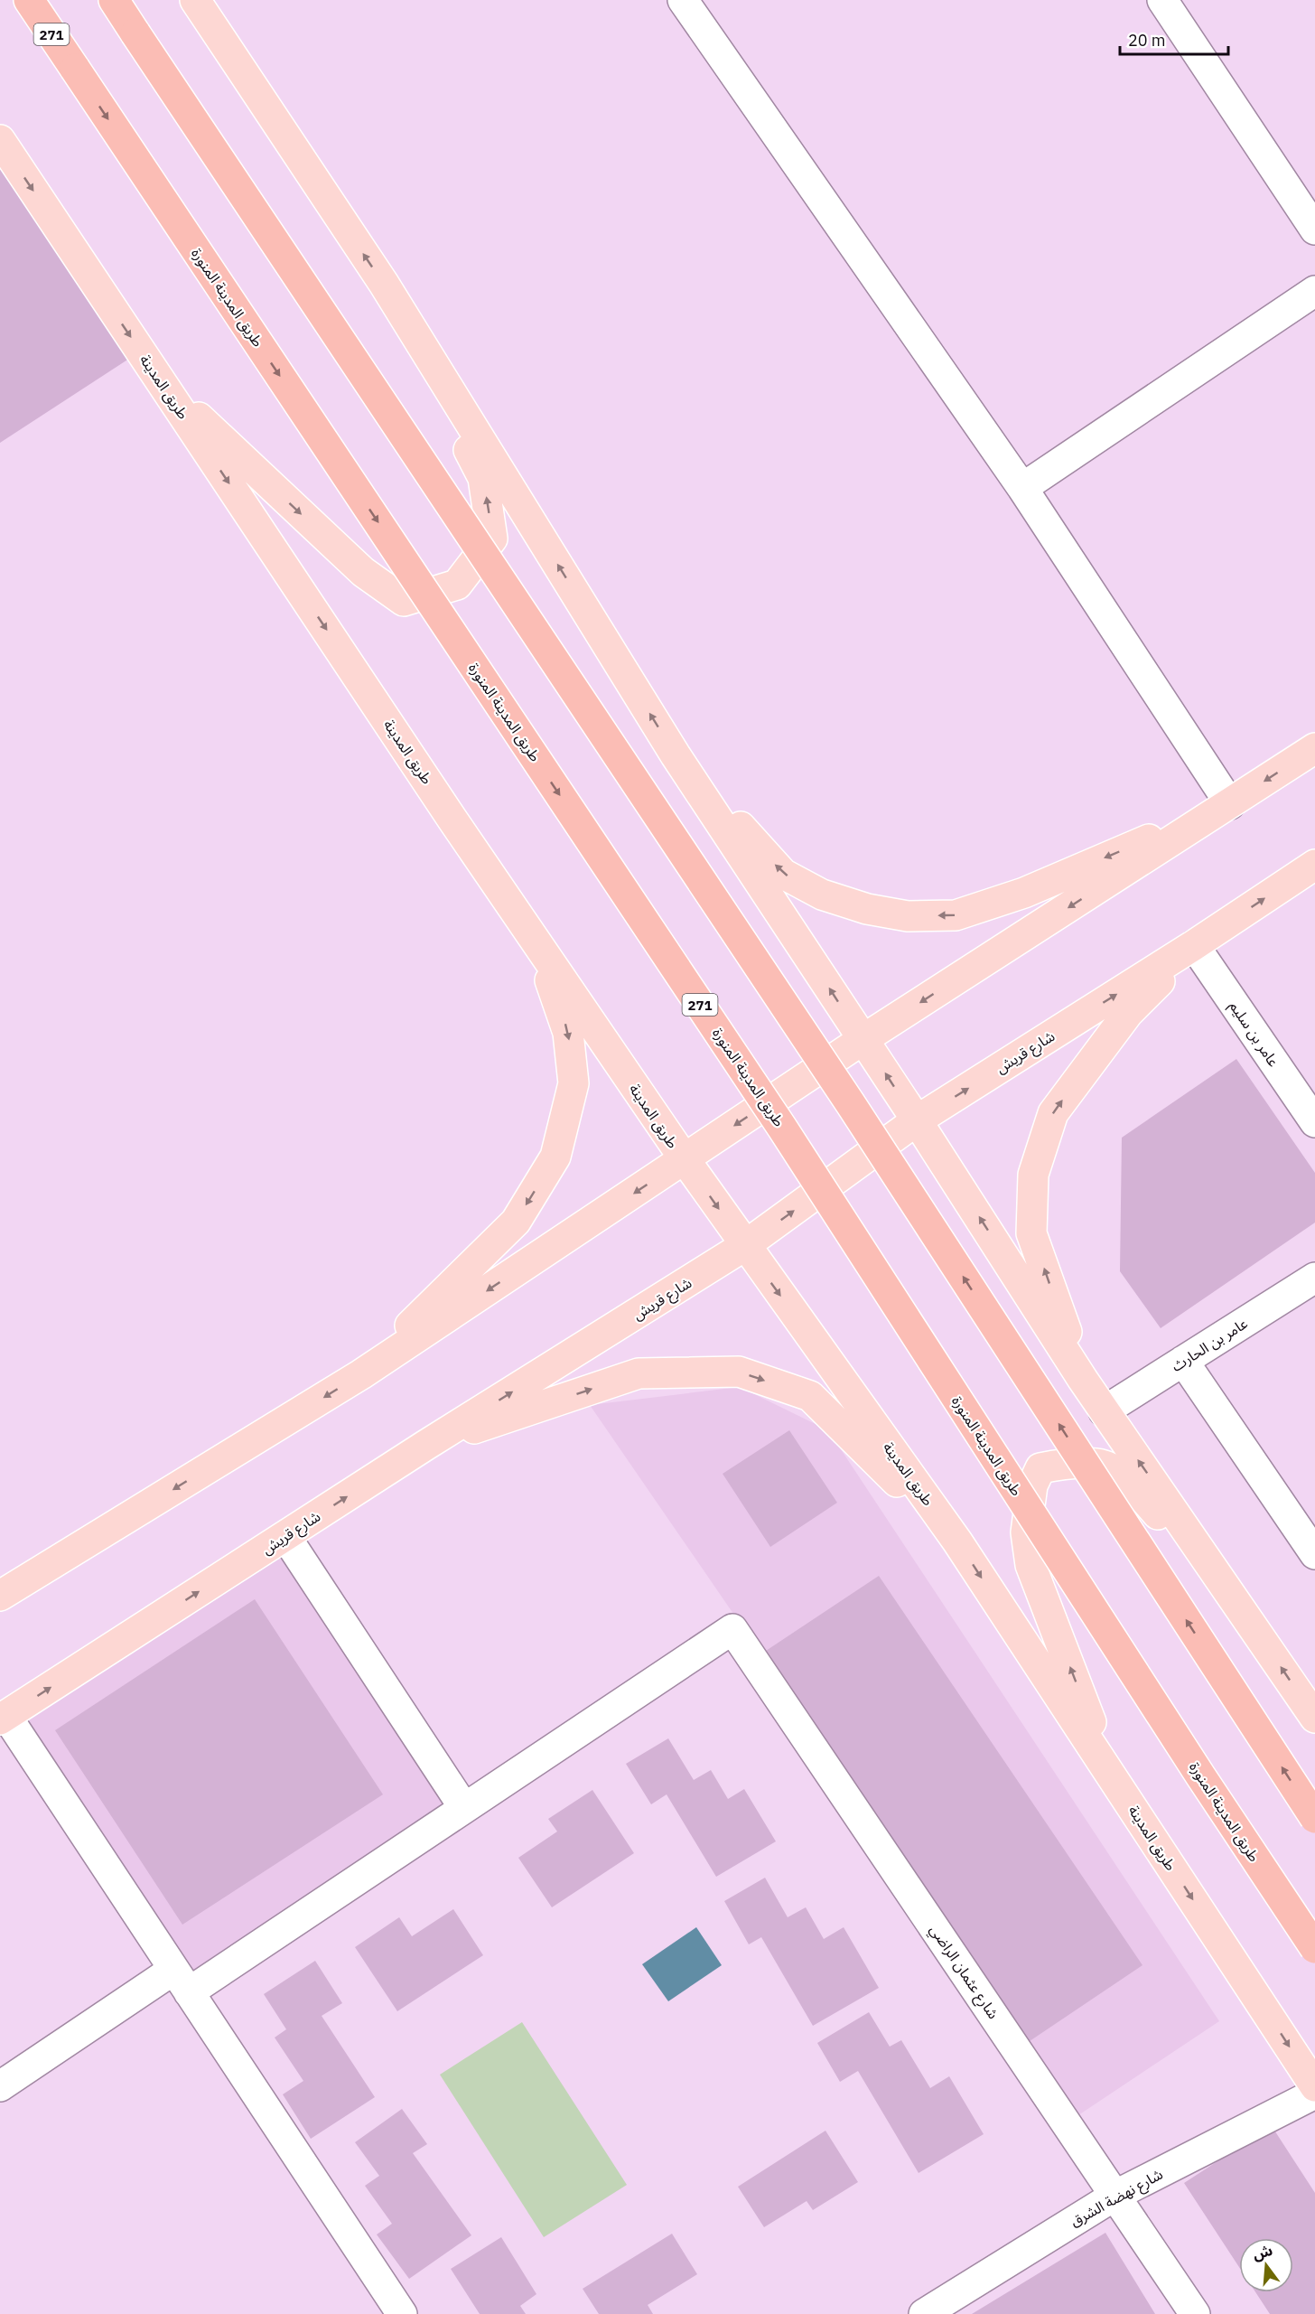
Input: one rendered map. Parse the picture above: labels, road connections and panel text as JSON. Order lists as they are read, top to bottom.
{
  "streets": {
    "highway": ["271", "طريق المدينة المنورة"],
    "main road": ["طريق المدينة", "شارع قريش"],
    "street": [
      "عامر بن سليم",
      "عامر بن الحارث",
      "شارع عثمان الراضي",
      "شارع نهضة الشرق"
    ]
  },
  "crossings": [
    ["طريق المدينة المنورة", "طريق المدينة"],
    ["طريق المدينة", "شارع قريش"],
    ["عامر بن سليم", "شارع قريش"],
    ["شارع عثمان الراضي", "شارع نهضة الشرق"]
  ],
  "scale_bar": "20 m",
  "north": "top"
}
